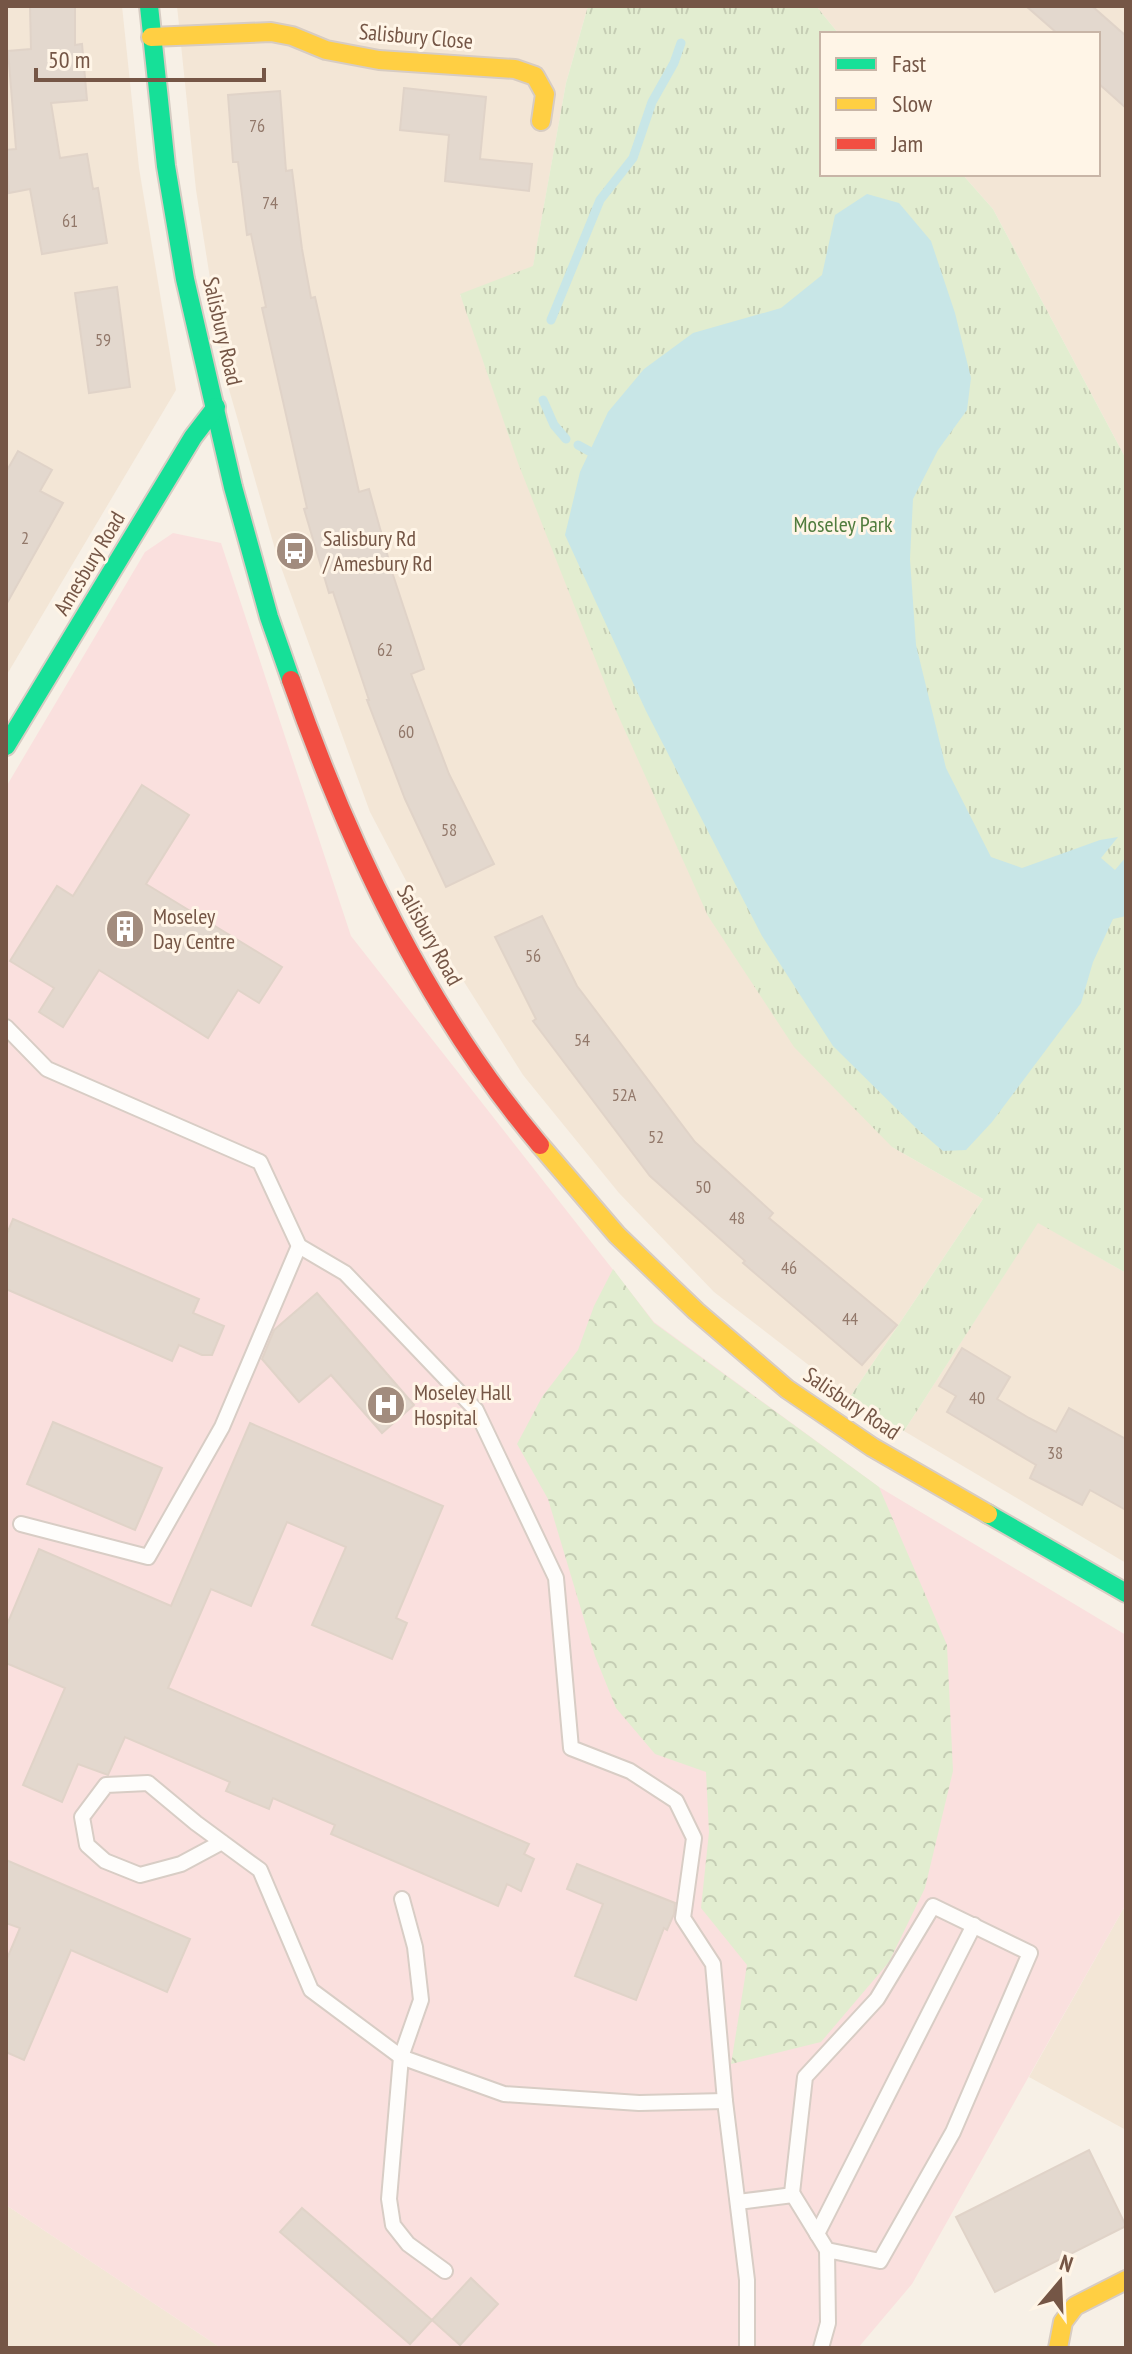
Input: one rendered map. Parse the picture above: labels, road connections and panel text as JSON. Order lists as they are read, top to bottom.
{
  "streets": {
    "main road": ["Salisbury Close", "Salisbury Road", "Amesbury Road"]
  },
  "crossings": [
    ["Salisbury Close", "Salisbury Road"],
    ["Salisbury Road", "Amesbury Road"]
  ],
  "parks": ["Moseley Park"],
  "places": {
    "bus stop": ["Salisbury Rd / Amesbury Rd"],
    "building": ["Moseley Day Centre"],
    "hospital": ["Moseley Hall Hospital"]
  },
  "house_numbers": [
    "76",
    "74",
    "61",
    "59",
    "2",
    "62",
    "60",
    "58",
    "56",
    "54",
    "52A",
    "52",
    "50",
    "48",
    "46",
    "44",
    "40",
    "38"
  ],
  "legend": ["Fast", "Slow", "Jam"],
  "scale_bar": "50 m",
  "north": "top"
}
